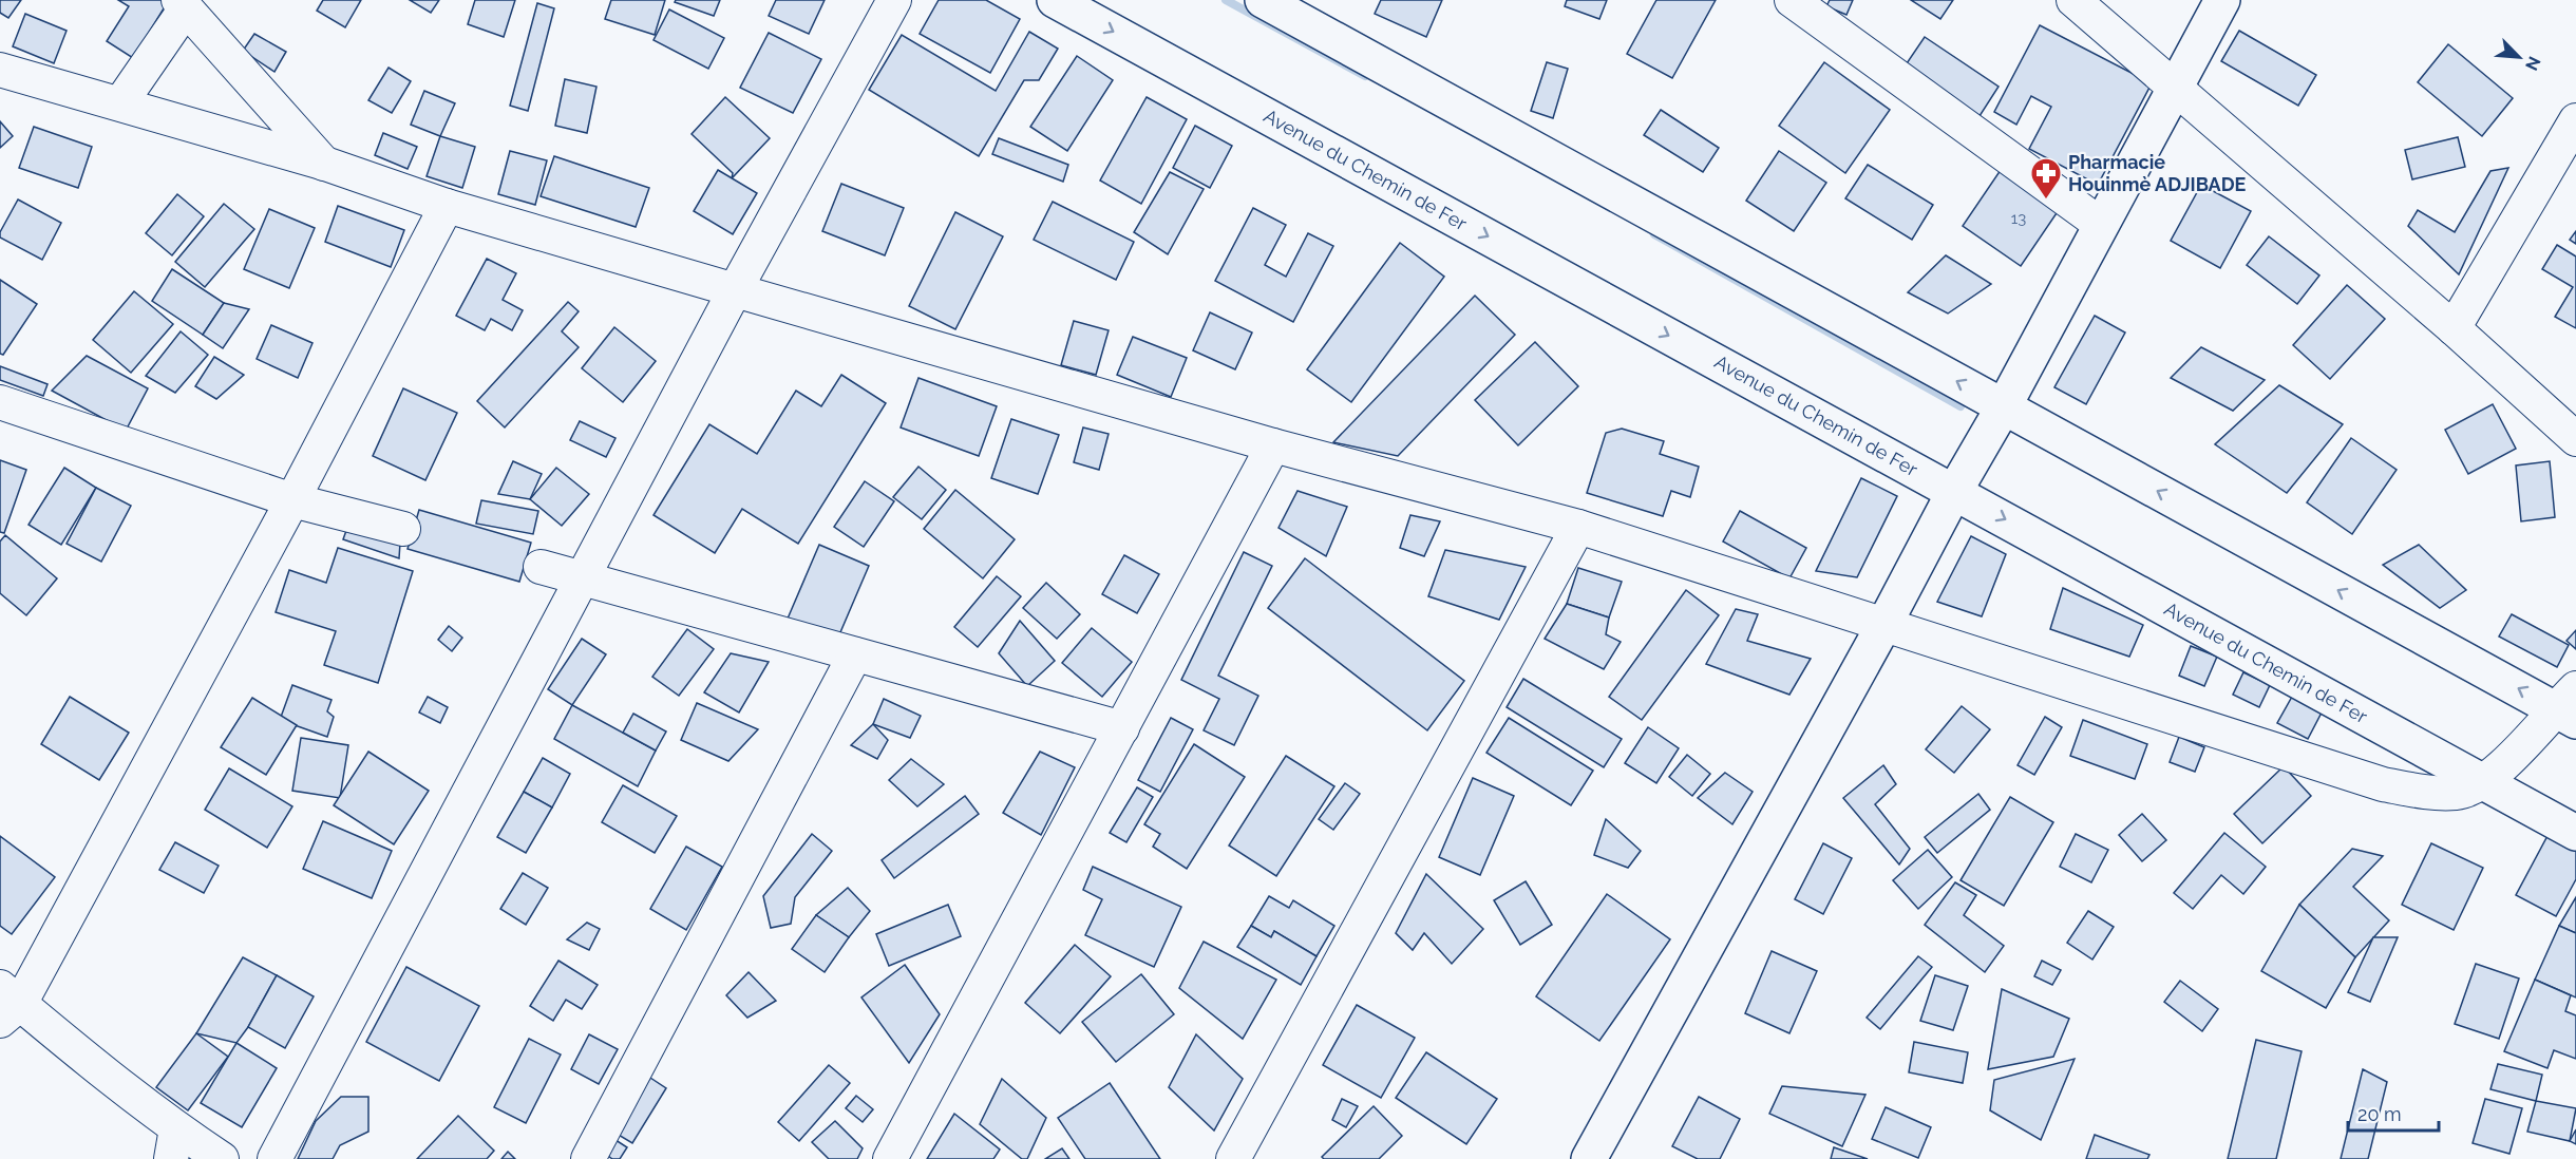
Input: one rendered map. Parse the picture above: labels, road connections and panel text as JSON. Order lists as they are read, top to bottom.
{
  "streets": {
    "main road": ["Avenue du Chemin de Fer"]
  },
  "places": {
    "pharmacy": ["Pharmacie Houinmè ADJIBADE"]
  },
  "house_numbers": ["13"],
  "scale_bar": "20 m",
  "north": "bottom right"
}
